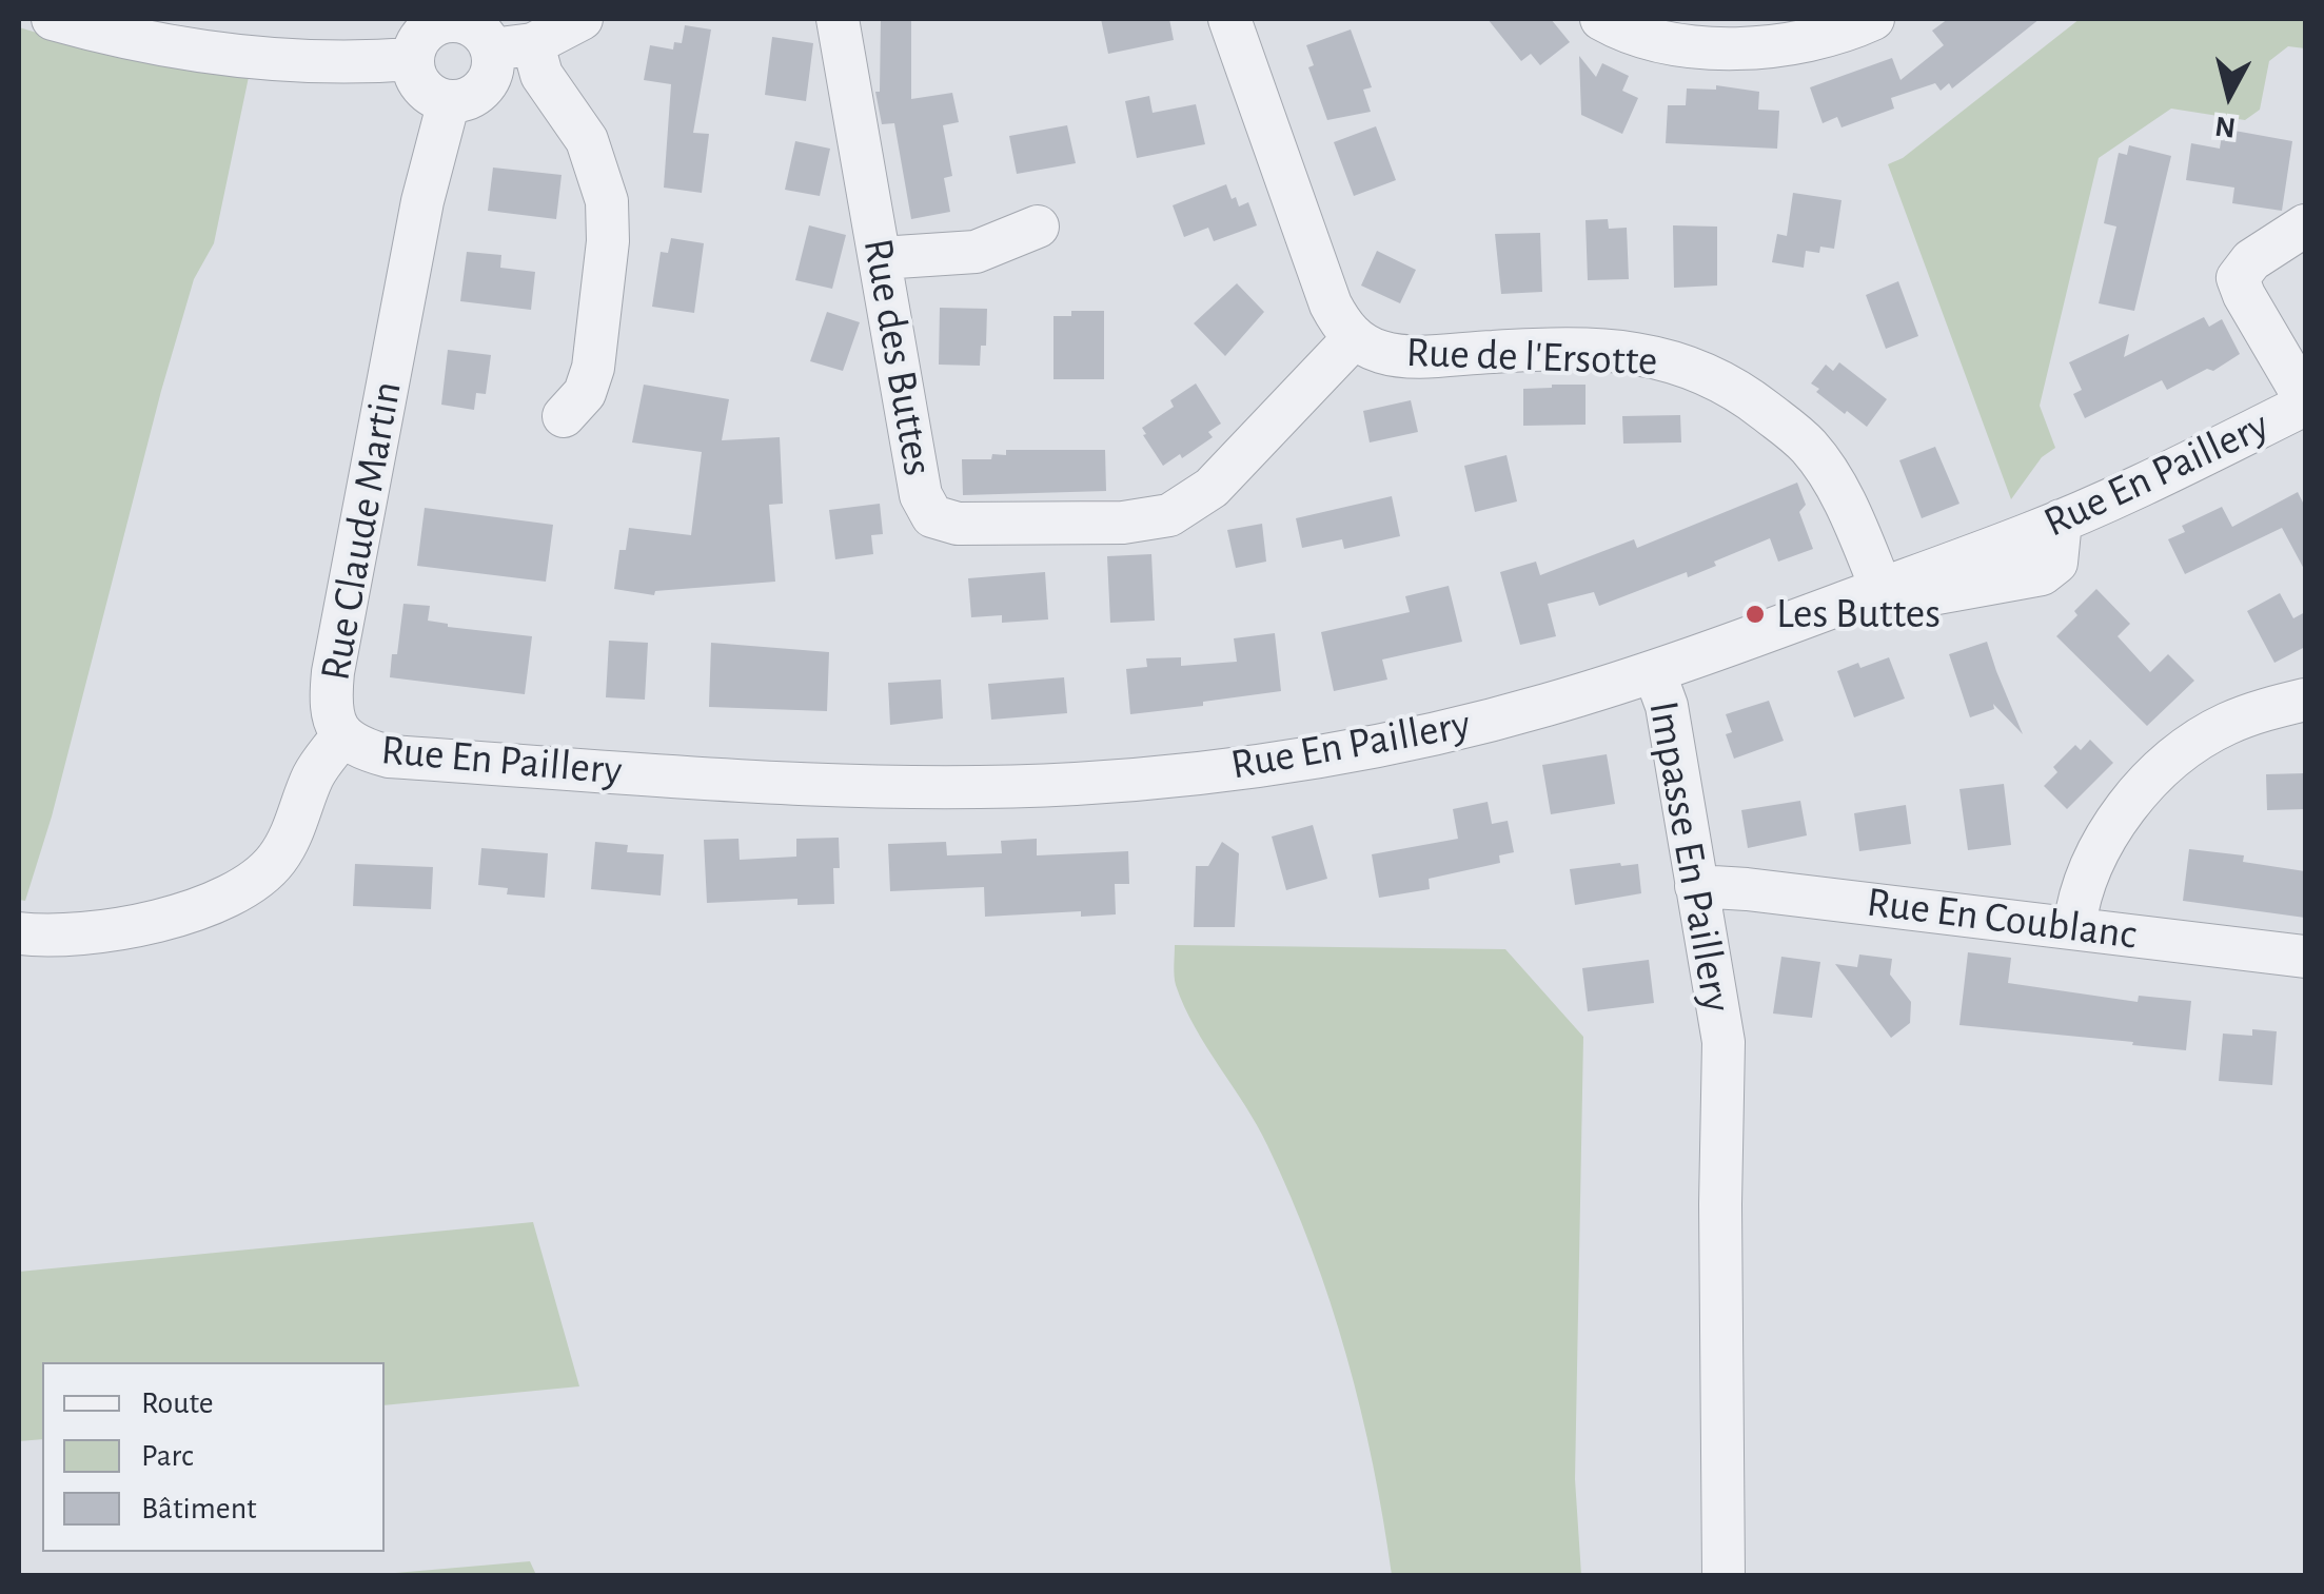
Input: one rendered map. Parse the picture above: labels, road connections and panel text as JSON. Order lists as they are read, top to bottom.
{
  "streets": {
    "street": [
      "Rue des Buttes",
      "Rue de l'Ersotte",
      "Rue En Paillery",
      "Rue Claude Martin",
      "Impasse En Paillery",
      "Rue En Coublanc"
    ]
  },
  "crossings": [
    ["Rue des Buttes", "Rue de l'Ersotte"],
    ["Rue de l'Ersotte", "Rue En Paillery"],
    ["Rue En Paillery", "Rue Claude Martin"],
    ["Rue En Paillery", "Impasse En Paillery"],
    ["Impasse En Paillery", "Rue En Coublanc"]
  ],
  "places": ["Les Buttes"],
  "legend": ["Route", "Parc", "Bâtiment"],
  "north": "bottom"
}
